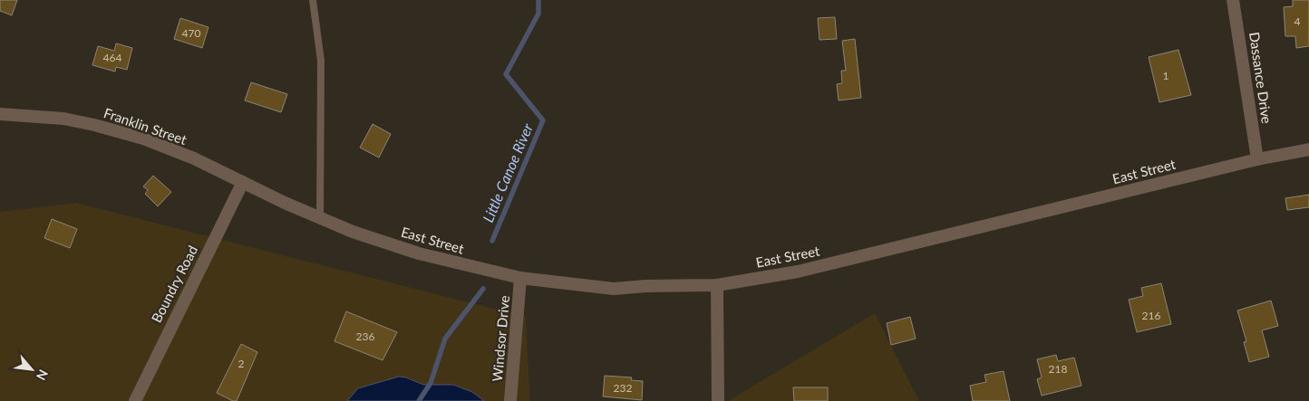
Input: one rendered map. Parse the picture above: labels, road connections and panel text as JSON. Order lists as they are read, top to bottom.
{
  "streets": {
    "street": [
      "Dassance Drive",
      "Franklin Street",
      "East Street",
      "Boundry Road",
      "Windsor Drive"
    ]
  },
  "crossings": [
    ["Dassance Drive", "East Street"],
    ["Franklin Street", "East Street"],
    ["Franklin Street", "Boundry Road"],
    ["East Street", "Windsor Drive"]
  ],
  "water": ["Little Canoe River"],
  "house_numbers": [
    "4",
    "470",
    "464",
    "1",
    "216",
    "236",
    "2",
    "218",
    "232"
  ],
  "north": "bottom right"
}
